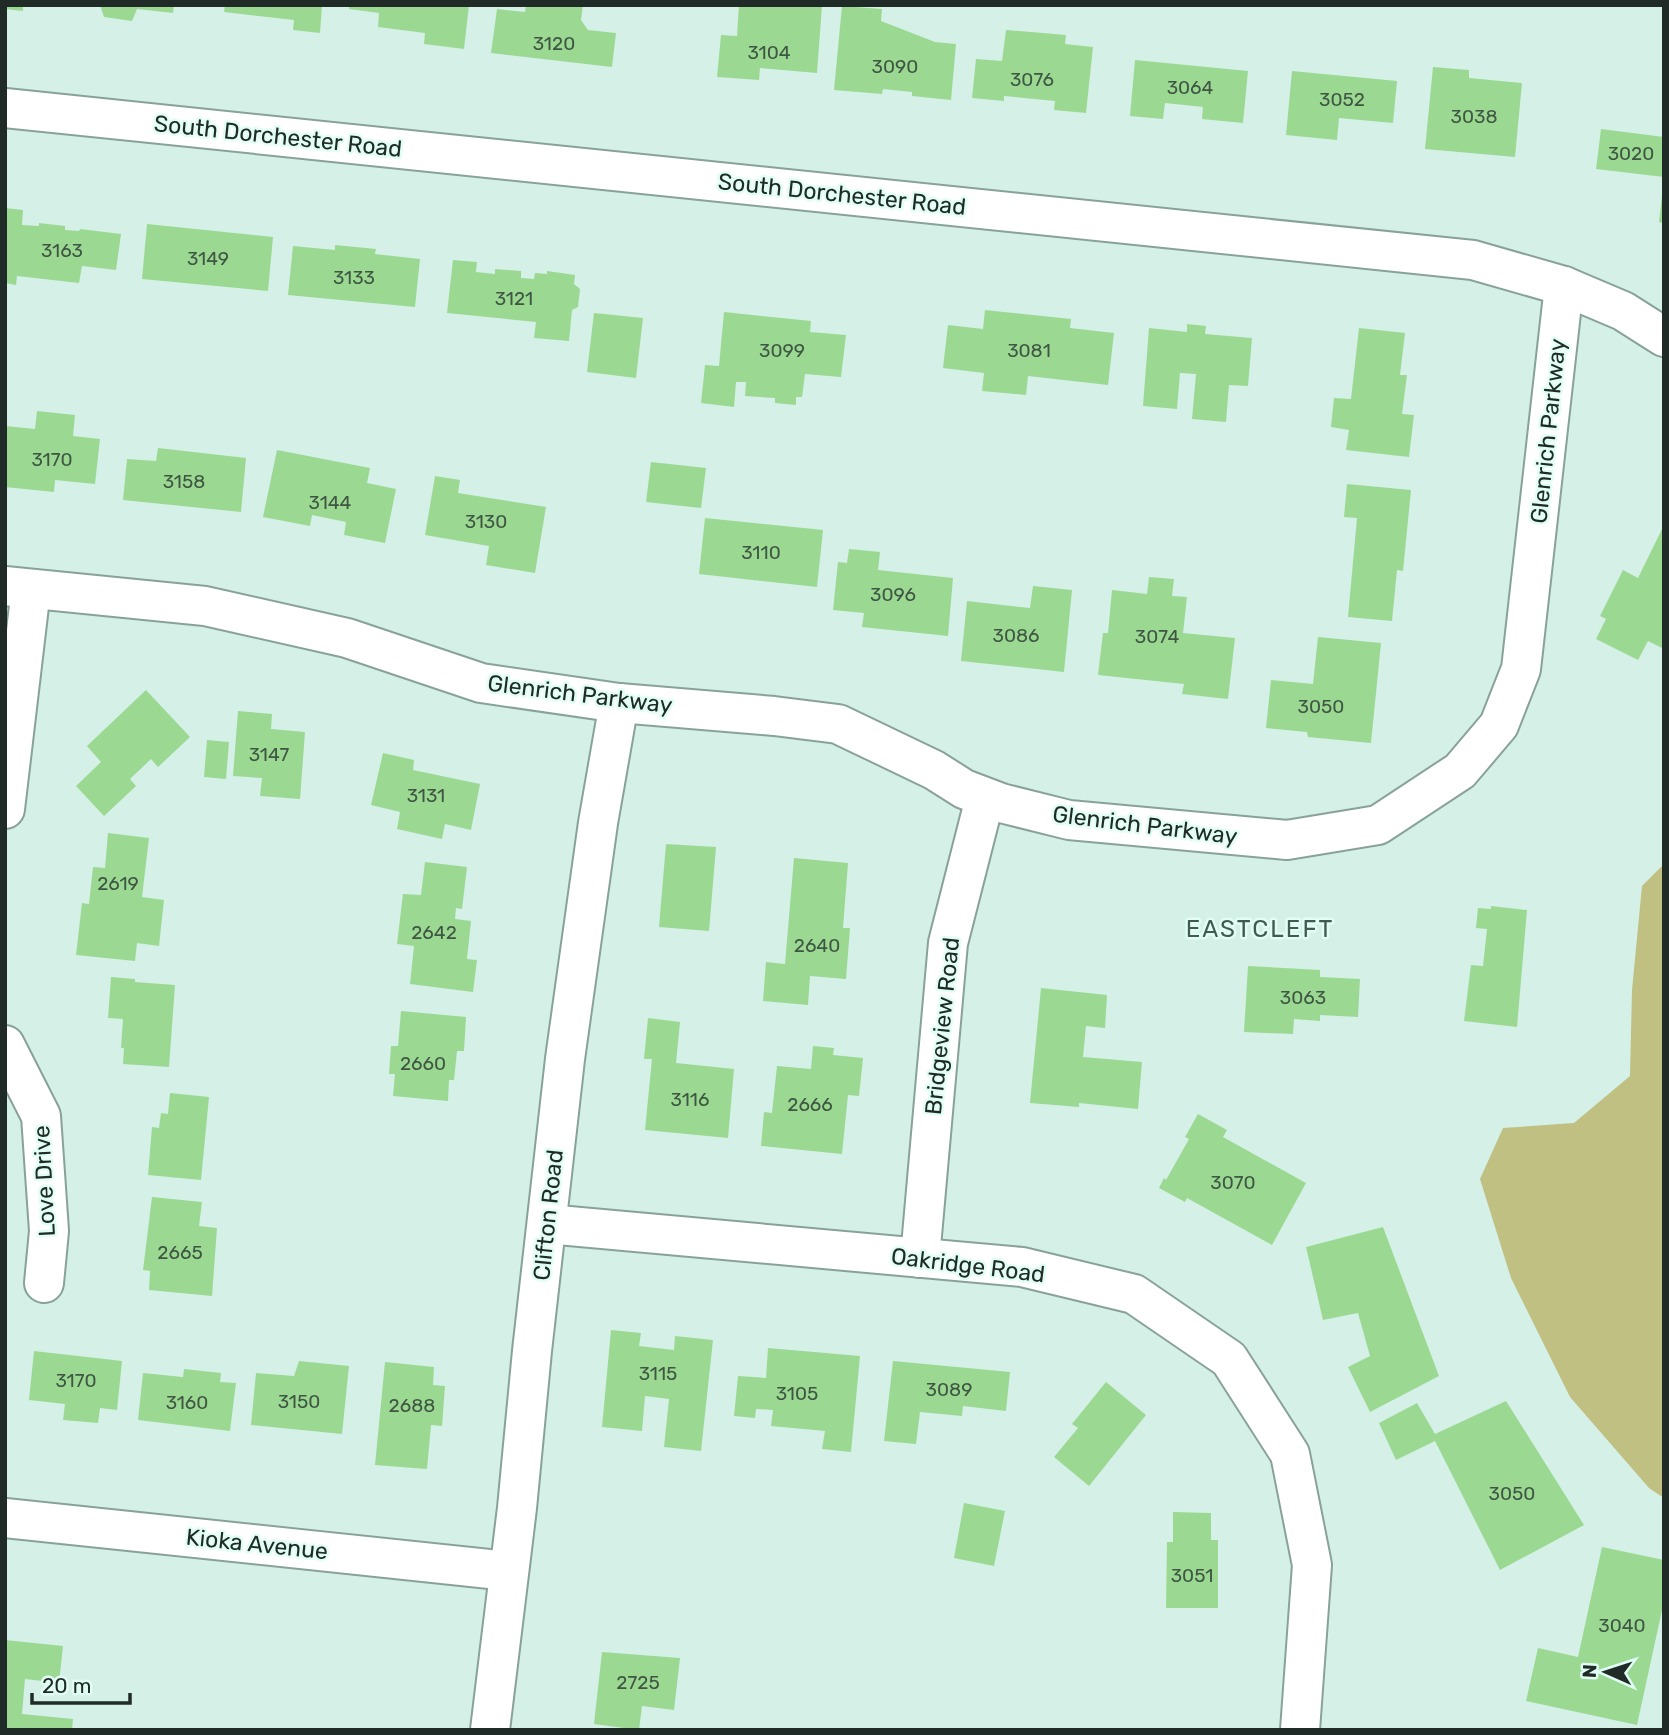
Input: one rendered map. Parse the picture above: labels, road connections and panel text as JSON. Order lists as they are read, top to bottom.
{
  "streets": {
    "street": [
      "South Dorchester Road",
      "Glenrich Parkway",
      "Bridgeview Road",
      "Love Drive",
      "Clifton Road",
      "Oakridge Road",
      "Kioka Avenue"
    ]
  },
  "crossings": [
    ["South Dorchester Road", "Glenrich Parkway"],
    ["Glenrich Parkway", "Bridgeview Road"],
    ["Glenrich Parkway", "Clifton Road"],
    ["Bridgeview Road", "Oakridge Road"],
    ["Clifton Road", "Oakridge Road"],
    ["Clifton Road", "Kioka Avenue"]
  ],
  "districts": ["EASTCLEFT"],
  "house_numbers": [
    "3120",
    "3104",
    "3090",
    "3076",
    "3064",
    "3052",
    "3038",
    "3020",
    "3163",
    "3149",
    "3133",
    "3121",
    "3099",
    "3081",
    "3170",
    "3158",
    "3144",
    "3130",
    "3110",
    "3096",
    "3086",
    "3074",
    "3050",
    "3147",
    "3131",
    "2619",
    "2642",
    "2640",
    "3063",
    "2660",
    "3116",
    "2666",
    "3070",
    "2665",
    "3115",
    "3170",
    "3089",
    "3105",
    "3150",
    "3160",
    "2688",
    "3050",
    "3051",
    "3040",
    "2725"
  ],
  "scale_bar": "20 m",
  "north": "left"
}
